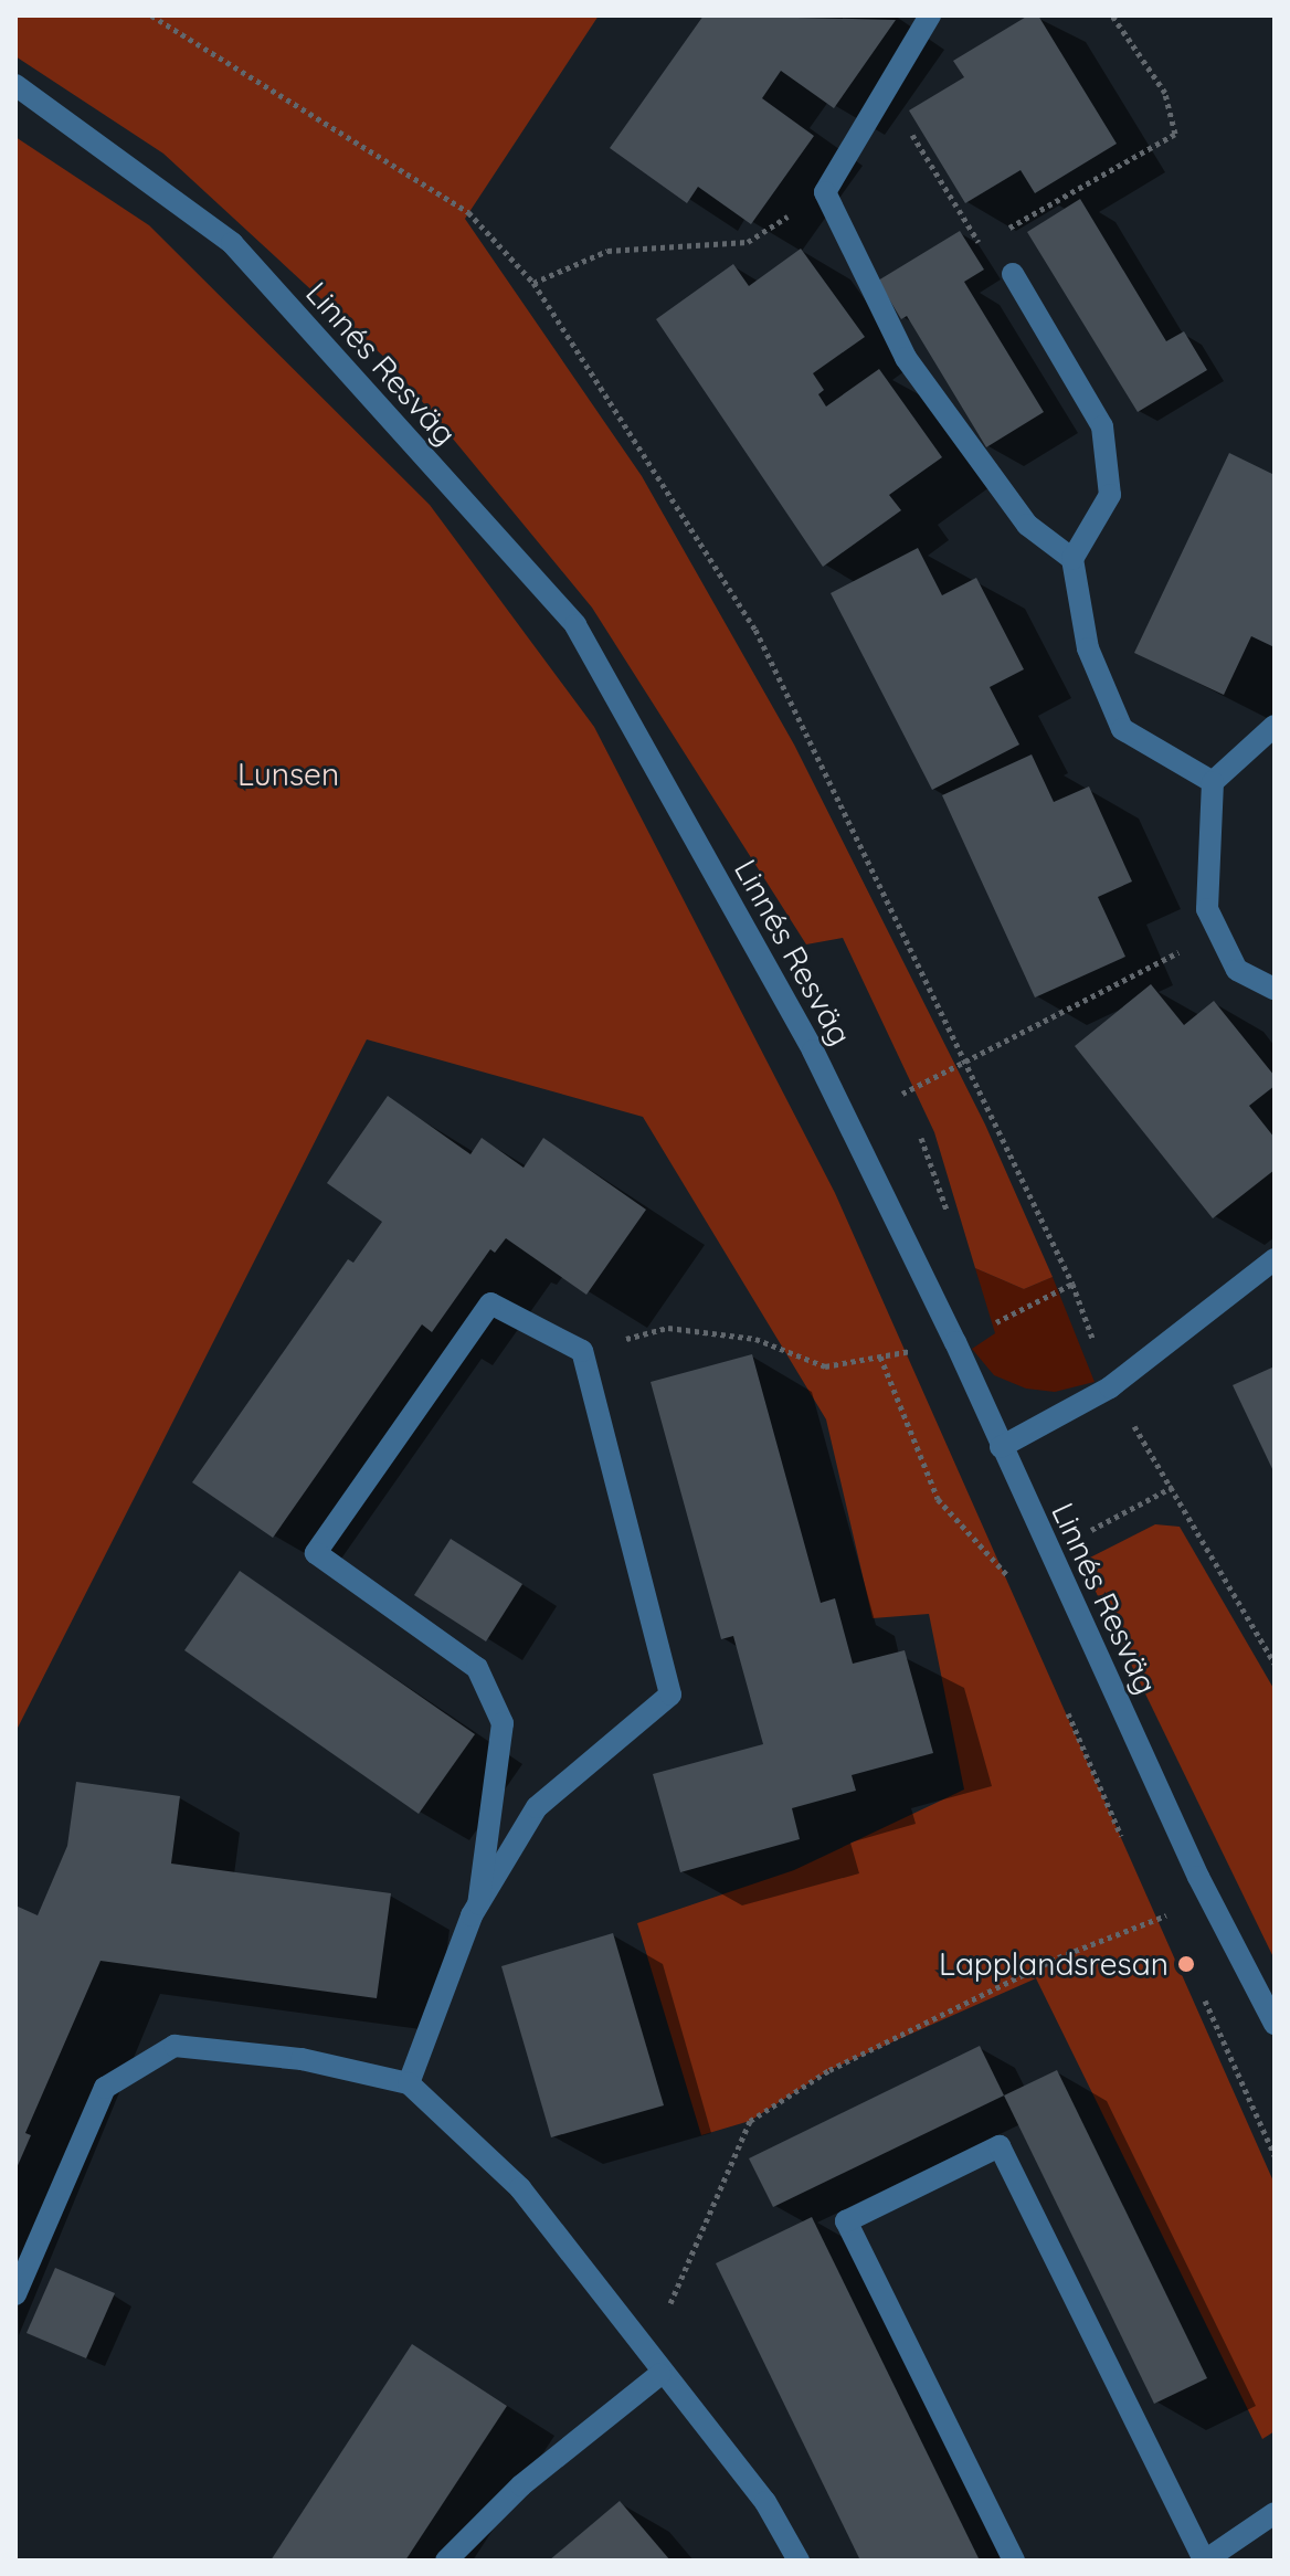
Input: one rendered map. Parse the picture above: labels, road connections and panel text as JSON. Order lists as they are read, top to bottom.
{
  "streets": {
    "street": ["Linnés Resväg"]
  },
  "parks": ["Lunsen"],
  "places": ["Lapplandsresan"]
}
